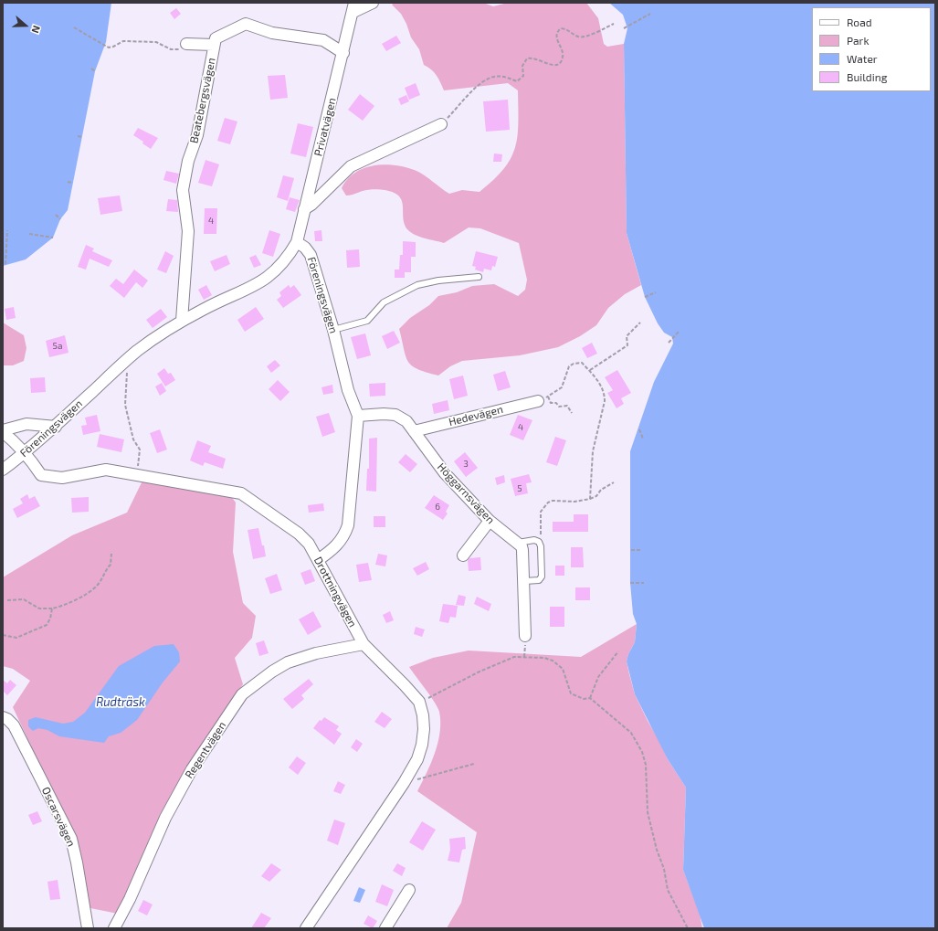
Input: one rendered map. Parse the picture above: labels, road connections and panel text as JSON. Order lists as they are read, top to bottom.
{
  "streets": {
    "street": [
      "Beatebergsvägen",
      "Privatvägen",
      "Föreningsvägen",
      "Hedevägen",
      "Höggarnsvägen",
      "Drottningvägen",
      "Regentvägen",
      "Oscarsvägen"
    ]
  },
  "crossings": [
    ["Beatebergsvägen", "Privatvägen"],
    ["Beatebergsvägen", "Föreningsvägen"],
    ["Privatvägen", "Föreningsvägen"],
    ["Föreningsvägen", "Höggarnsvägen"],
    ["Föreningsvägen", "Drottningvägen"],
    ["Hedevägen", "Höggarnsvägen"],
    ["Drottningvägen", "Regentvägen"]
  ],
  "water": ["Rudträsk"],
  "house_numbers": [
    "4",
    "5a",
    "4",
    "3",
    "5",
    "6"
  ],
  "legend": [
    "Road",
    "Park",
    "Water",
    "Building"
  ],
  "north": "right"
}
